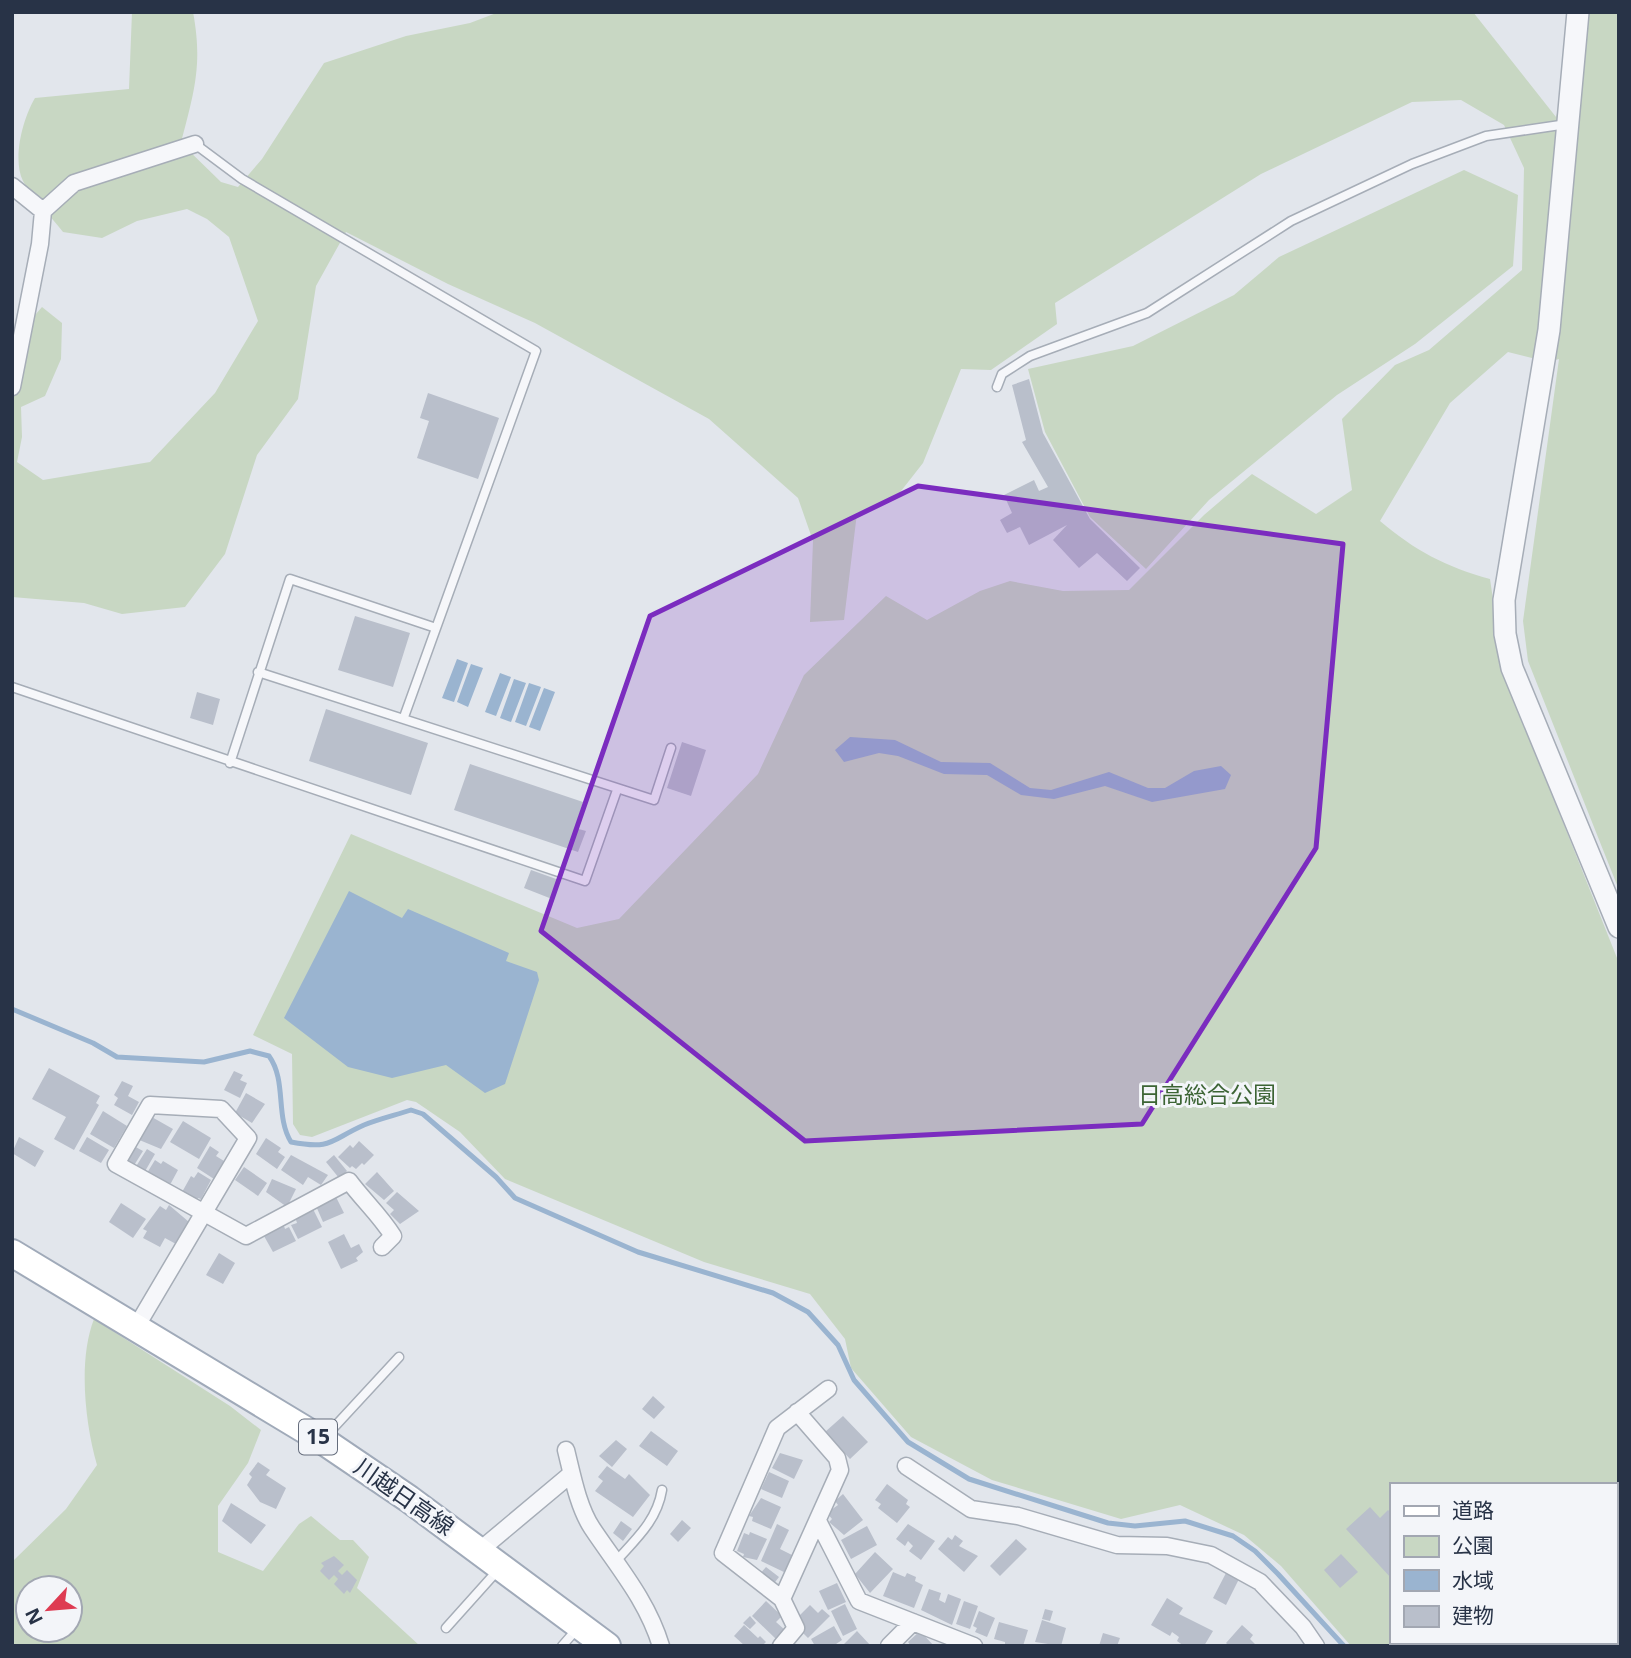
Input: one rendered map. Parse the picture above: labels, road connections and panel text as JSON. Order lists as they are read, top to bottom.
{
  "streets": {
    "main road": ["15", "川越日高線"]
  },
  "parks": ["日高総合公園"],
  "legend": [
    "道路",
    "公園",
    "水域",
    "建物"
  ],
  "north": "bottom left"
}
